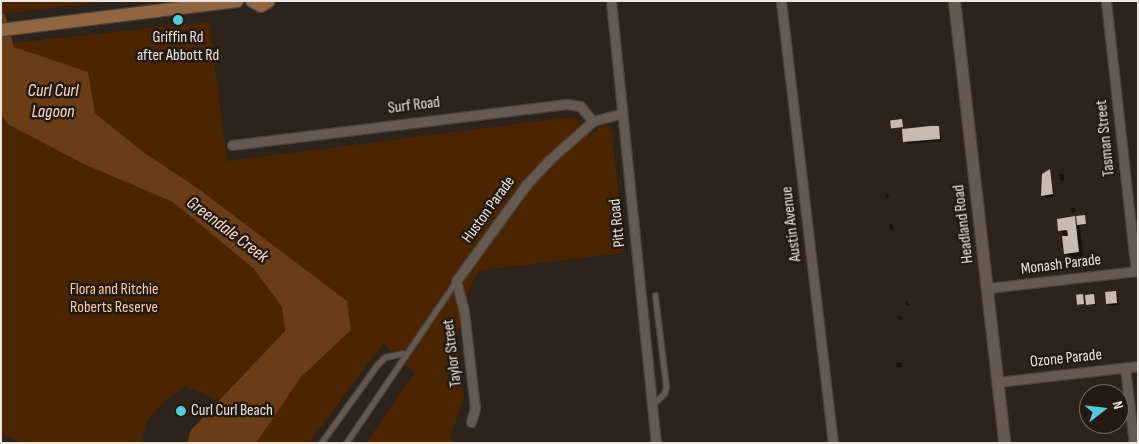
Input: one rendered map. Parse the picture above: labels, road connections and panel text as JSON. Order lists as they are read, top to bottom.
{
  "streets": {
    "street": [
      "Surf Road",
      "Tasman Street",
      "Huston Parade",
      "Pitt Road",
      "Austin Avenue",
      "Headland Road",
      "Monash Parade",
      "Taylor Street",
      "Ozone Parade"
    ]
  },
  "crossings": [
    ["Surf Road", "Huston Parade"],
    ["Tasman Street", "Monash Parade"],
    ["Huston Parade", "Pitt Road"],
    ["Huston Parade", "Taylor Street"],
    ["Headland Road", "Monash Parade"],
    ["Headland Road", "Ozone Parade"]
  ],
  "water": ["Curl Curl Lagoon", "Greendale Creek"],
  "parks": ["Flora and Ritchie Roberts Reserve"],
  "places": ["Griffin Rd after Abbott Rd", "Curl Curl Beach"],
  "north": "right"
}
